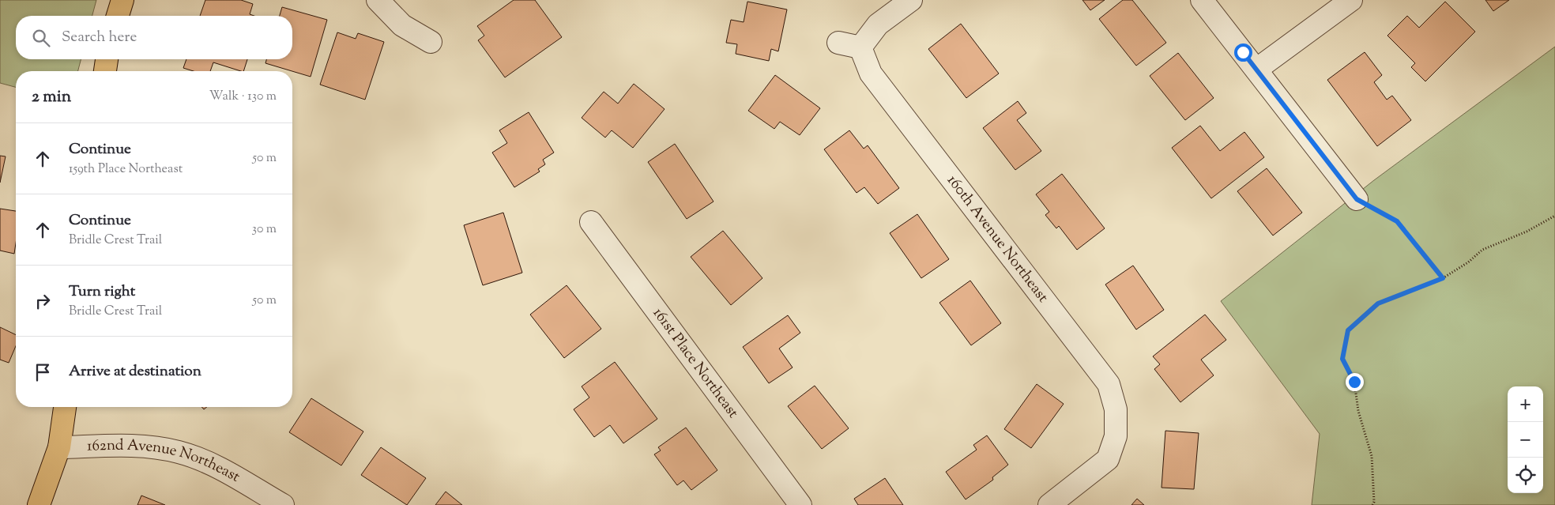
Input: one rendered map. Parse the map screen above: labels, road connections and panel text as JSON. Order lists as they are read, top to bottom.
{
  "streets": {
    "street": ["160th Avenue Northeast", "161st Place Northeast", "162nd Avenue Northeast"]
  },
  "page": {
    "search": "Search here",
    "heading": ["2 min", "Walk · 130 m"],
    "list": [
      ["Continue", "159th Place Northeast", "50 m"],
      ["Continue", "Bridle Crest Trail", "30 m"],
      ["Turn right", "Bridle Crest Trail", "50 m"],
      "Arrive at destination"
    ],
    "map_buttons": ["+", "−"]
  }
}
